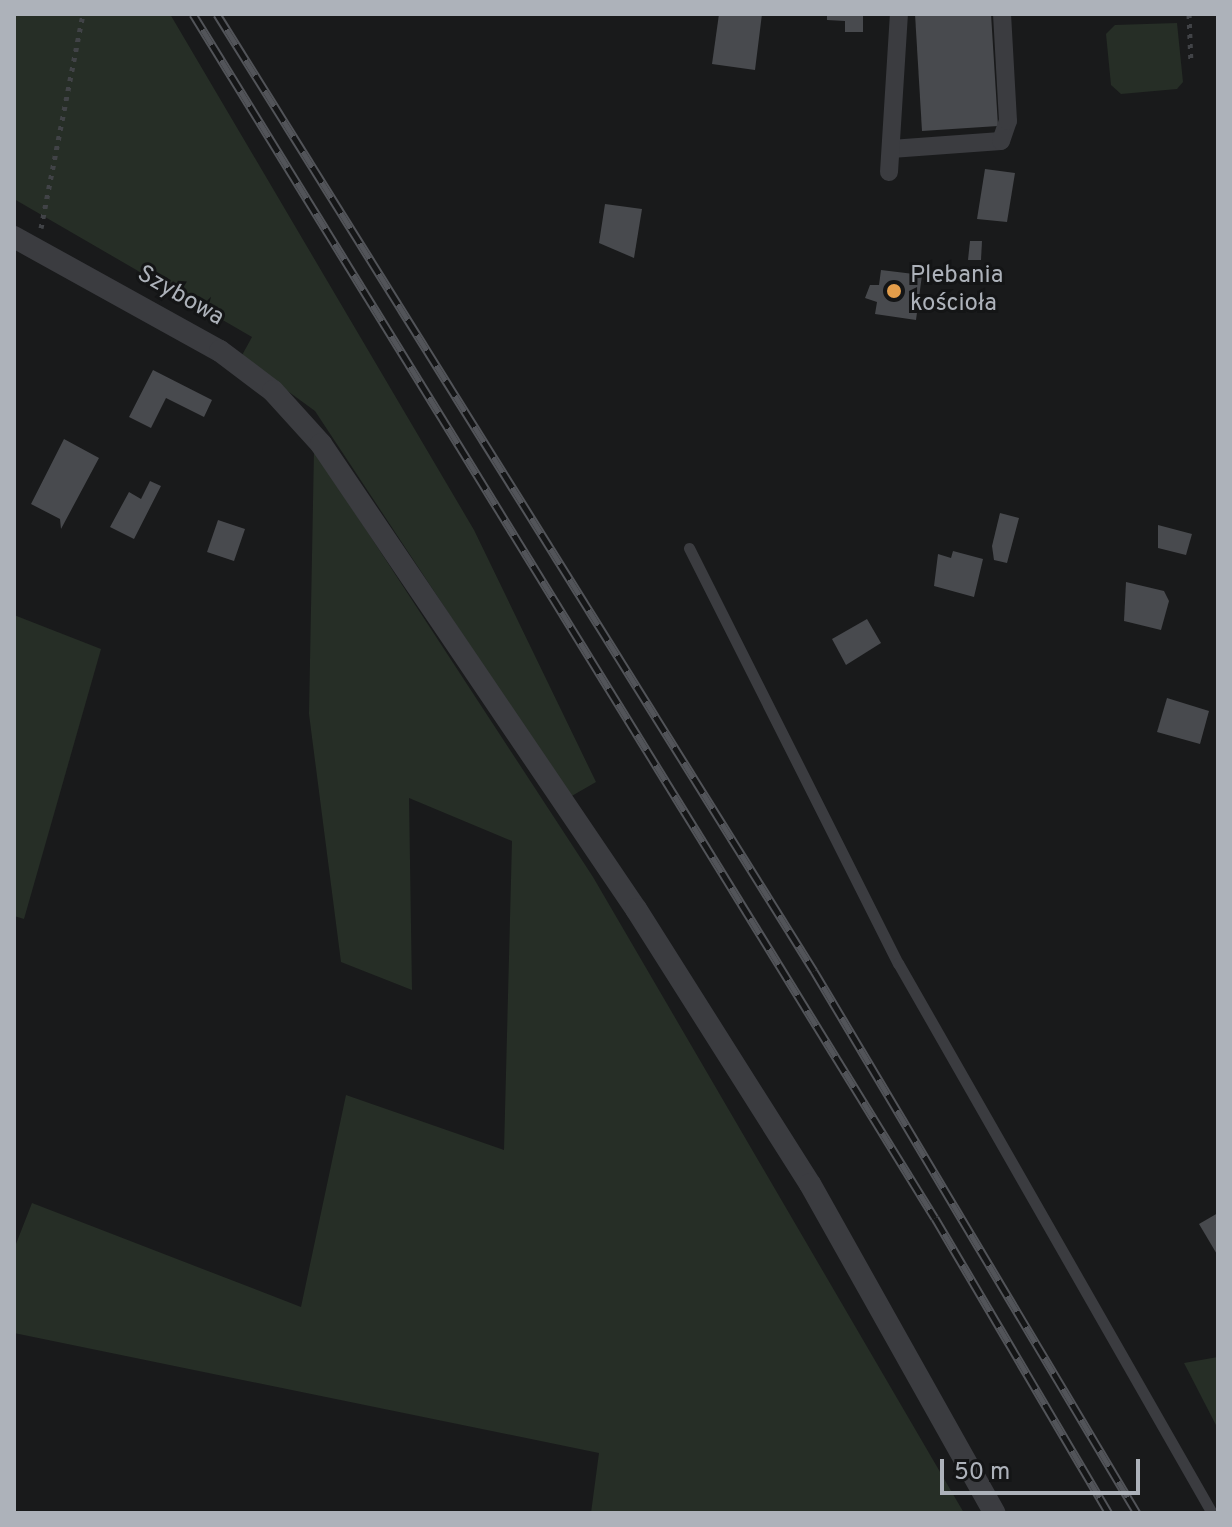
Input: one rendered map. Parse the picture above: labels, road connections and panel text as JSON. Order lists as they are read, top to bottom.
{
  "streets": {
    "street": ["Szybowa"]
  },
  "places": ["Plebania kościoła"],
  "scale_bar": "50 m"
}
